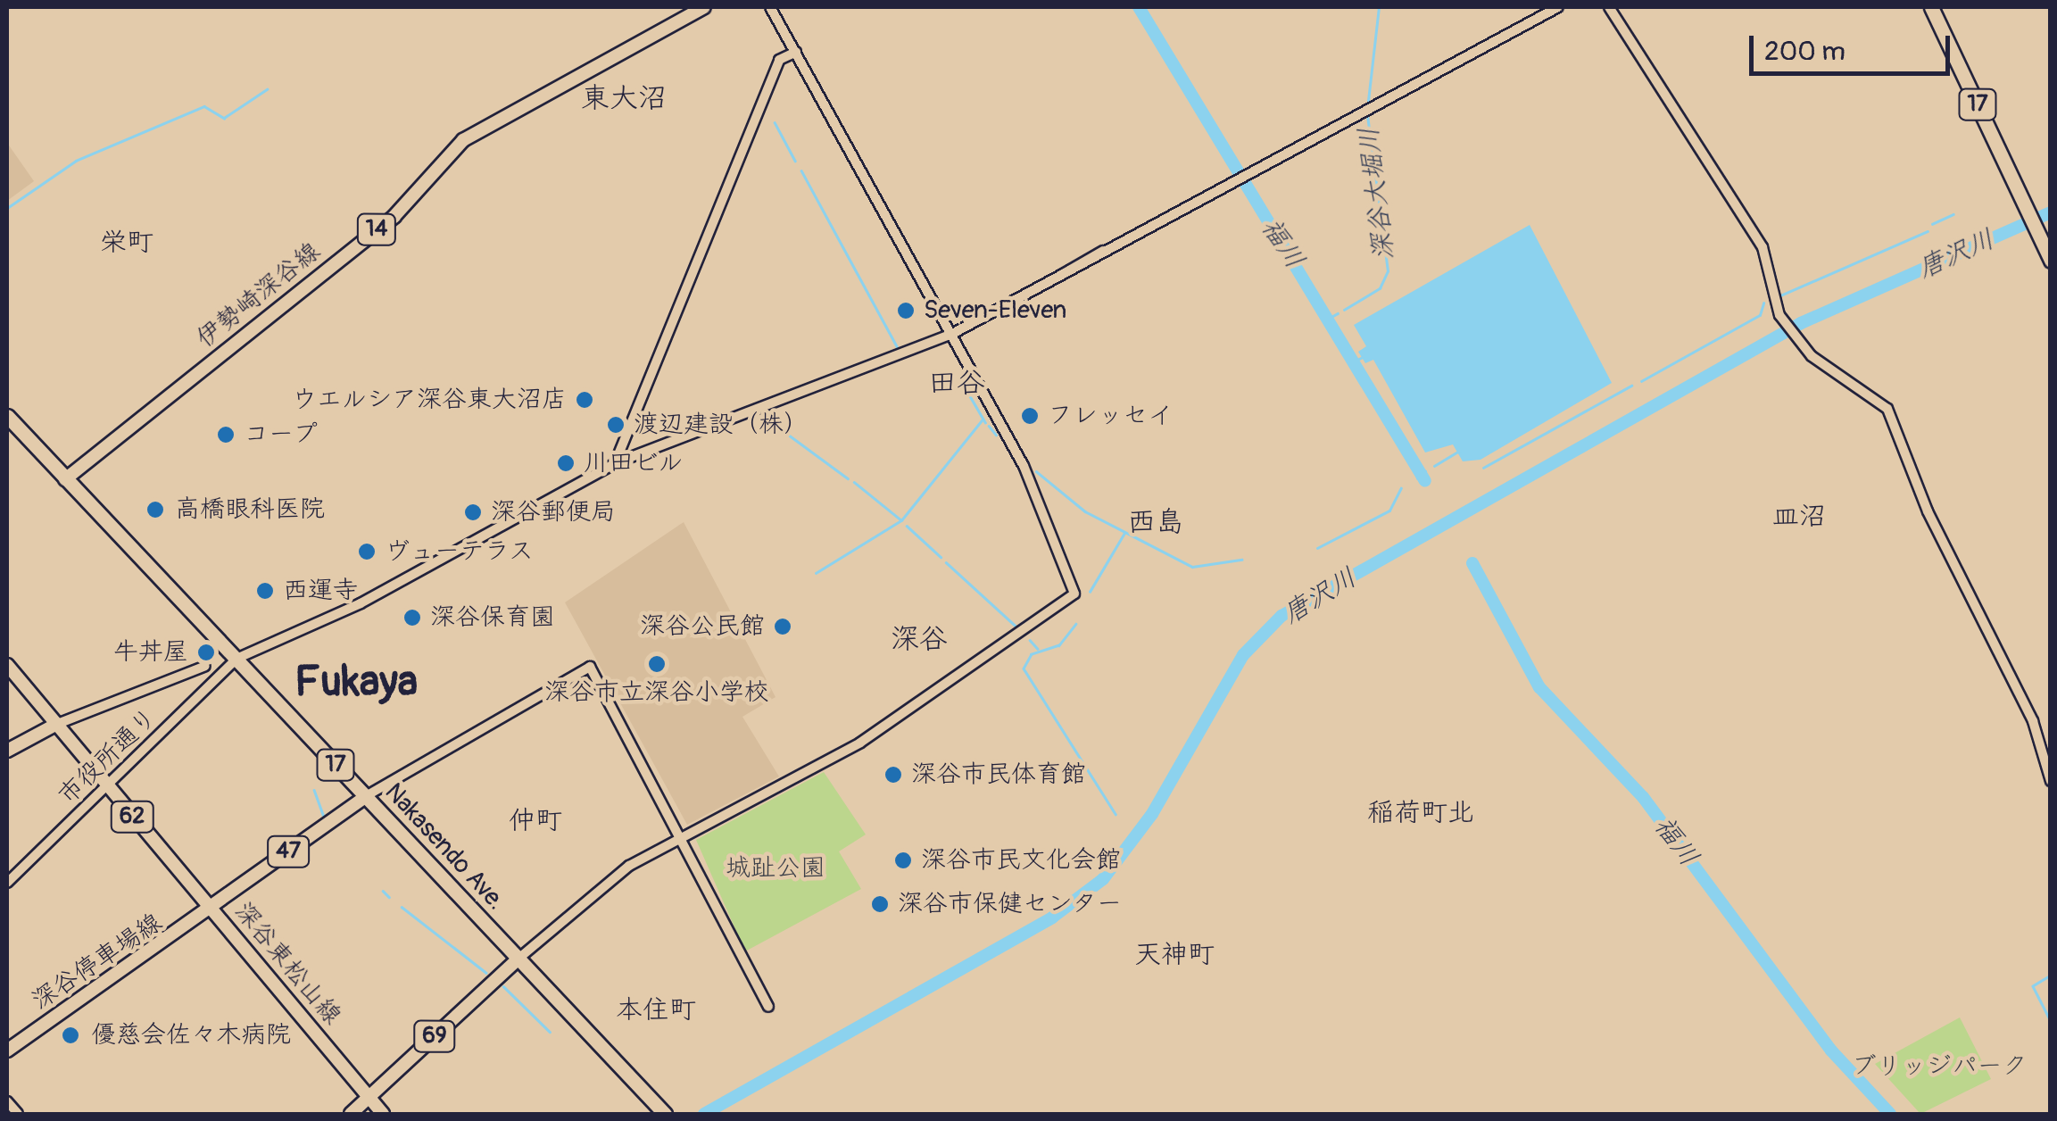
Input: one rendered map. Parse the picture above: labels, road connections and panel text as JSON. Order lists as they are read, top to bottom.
{
  "streets": {
    "highway": ["17", "Nakasendo Ave."],
    "main road": [
      "14",
      "伊勢崎深谷線",
      "62",
      "47",
      "深谷停車場線",
      "深谷東松山線",
      "69"
    ],
    "street": ["市役所通り"]
  },
  "crossings": [
    ["伊勢崎深谷線", "Nakasendo Ave."],
    ["市役所通り", "62"],
    ["市役所通り", "Nakasendo Ave."],
    ["62", "深谷停車場線"],
    ["62", "深谷東松山線"],
    ["Nakasendo Ave.", "深谷東松山線"],
    ["Nakasendo Ave.", "69"],
    ["深谷停車場線", "深谷東松山線"],
    ["深谷東松山線", "69"]
  ],
  "districts": [
    "東大沼",
    "栄町",
    "田谷",
    "皿沼",
    "西島",
    "深谷",
    "Fukaya",
    "稲荷町北",
    "仲町",
    "天神町",
    "本住町"
  ],
  "water": ["深谷大堀川", "福川", "唐沢川"],
  "parks": ["城趾公園", "ブリッジパーク"],
  "places": [
    "Seven-Eleven",
    "ウエルシア深谷東大沼店",
    "フレッセイ",
    "渡辺建設（株）",
    "コープ",
    "川田ビル",
    "高橋眼科医院",
    "深谷郵便局",
    "ヴューテラス",
    "西運寺",
    "深谷保育園",
    "深谷公民館",
    "牛丼屋",
    "深谷市立深谷小学校",
    "深谷市民体育館",
    "深谷市民文化会館",
    "深谷市保健センター",
    "優慈会佐々木病院"
  ],
  "scale_bar": "200 m"
}
